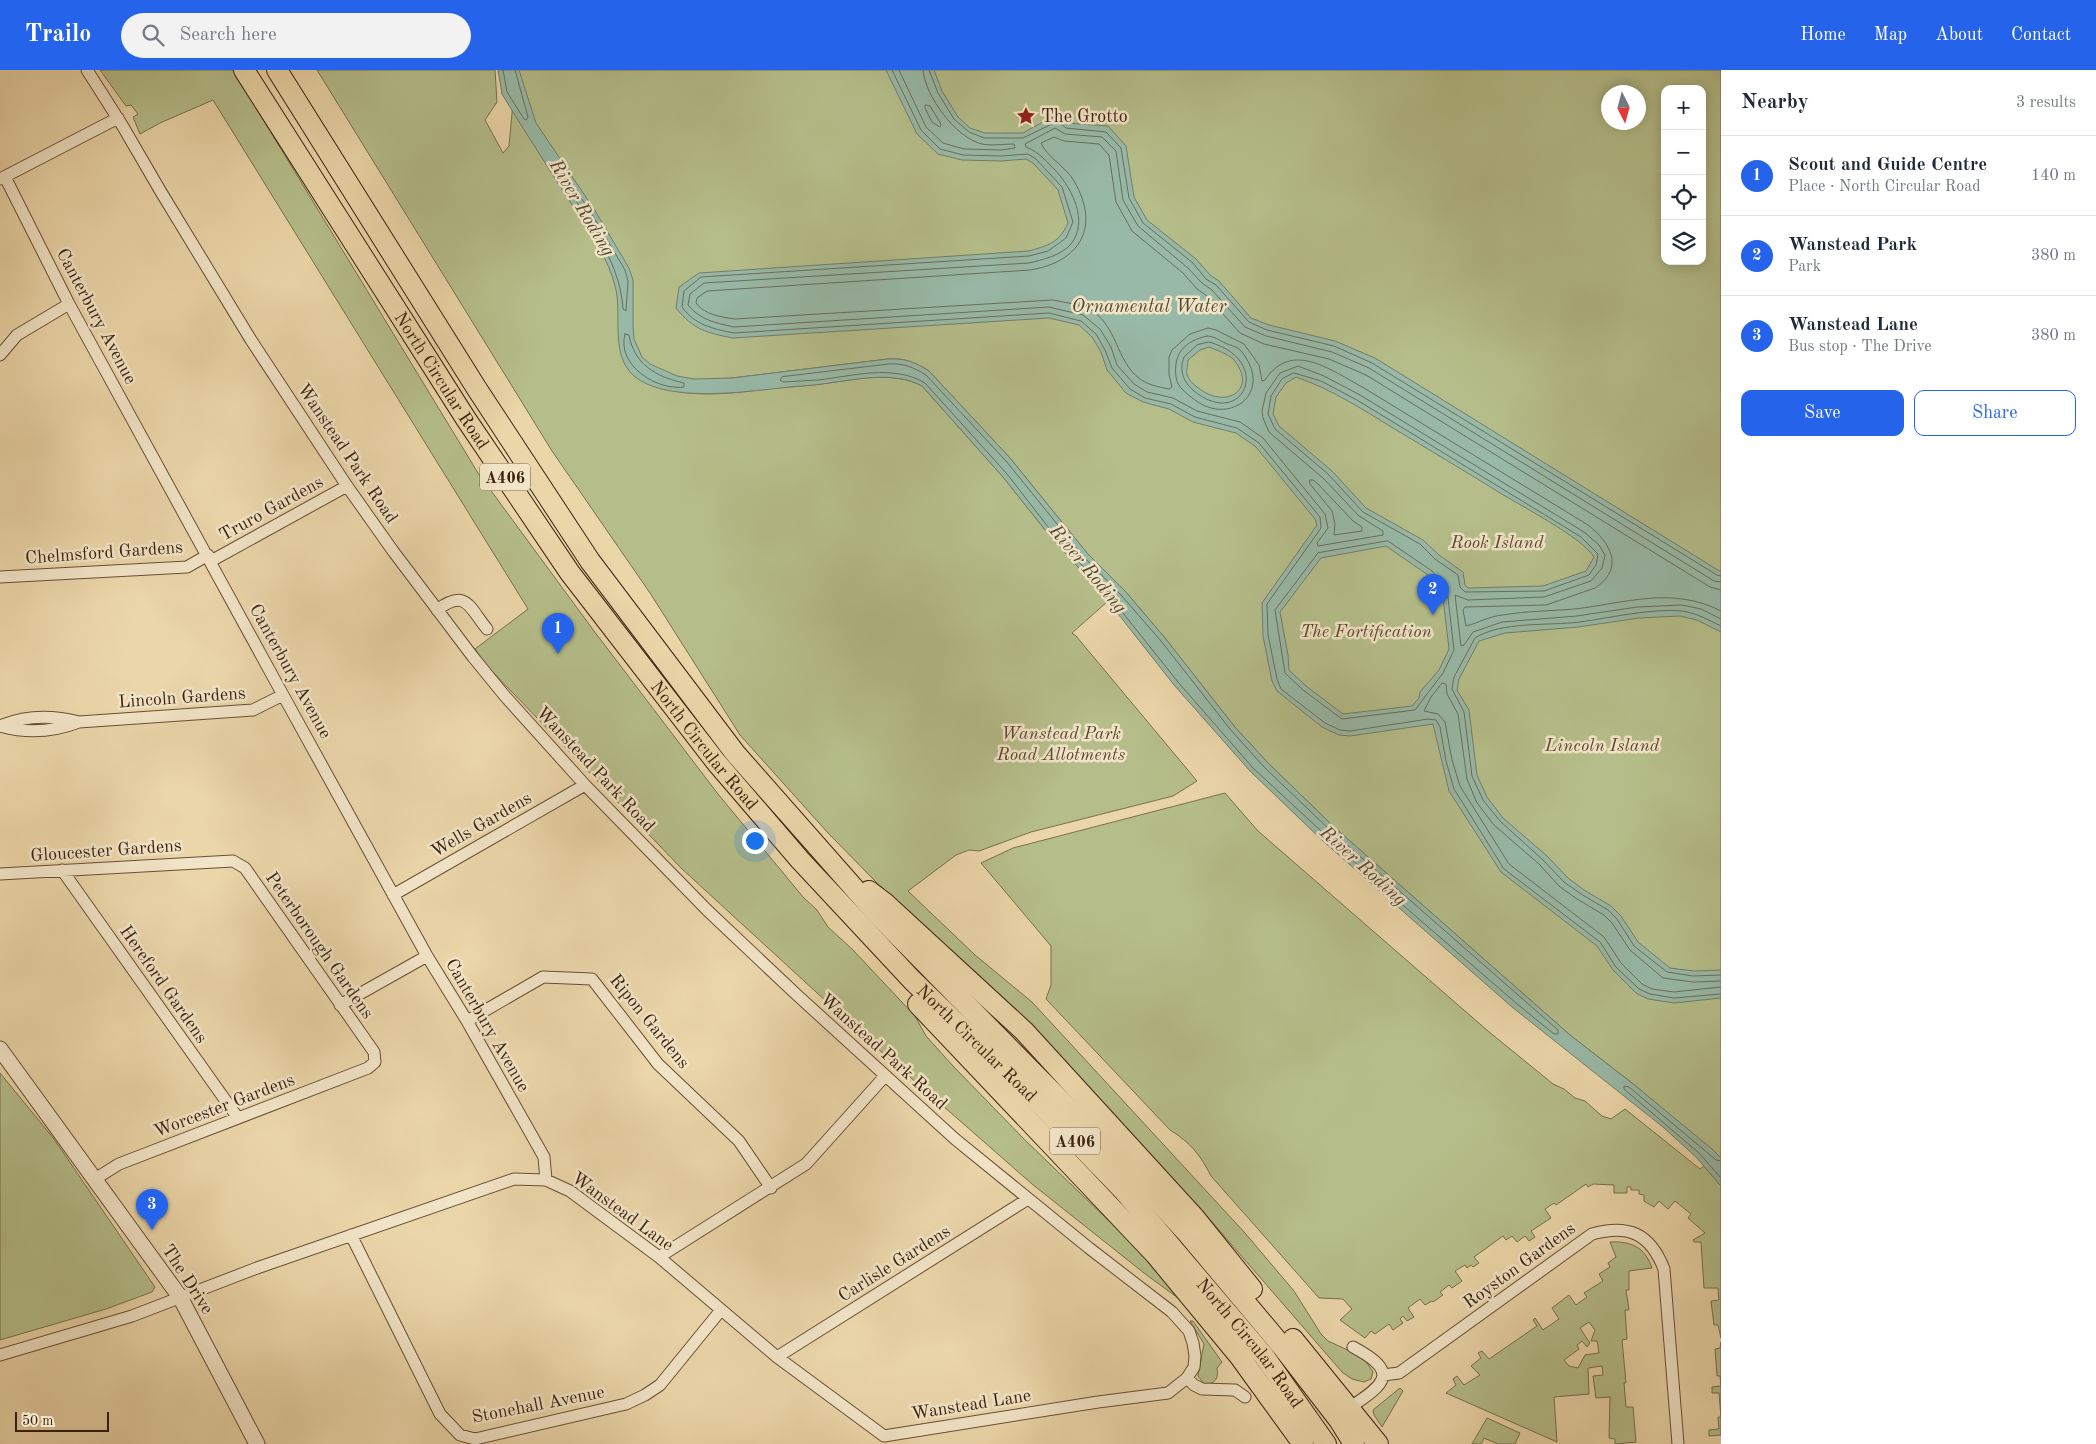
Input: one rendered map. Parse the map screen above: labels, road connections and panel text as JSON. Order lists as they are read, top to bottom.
{
  "streets": {
    "highway": ["North Circular Road", "A406"],
    "street": [
      "Canterbury Avenue",
      "Wanstead Park Road",
      "Truro Gardens",
      "Chelmsford Gardens",
      "Lincoln Gardens",
      "Wells Gardens",
      "Gloucester Gardens",
      "Peterborough Gardens",
      "Hereford Gardens",
      "Ripon Gardens",
      "Worcester Gardens",
      "Wanstead Lane",
      "Carlisle Gardens",
      "Royston Gardens",
      "The Drive",
      "Stonehall Avenue"
    ]
  },
  "crossings": [
    ["Canterbury Avenue", "Truro Gardens"],
    ["Canterbury Avenue", "Chelmsford Gardens"],
    ["Canterbury Avenue", "Lincoln Gardens"],
    ["Canterbury Avenue", "Wells Gardens"],
    ["Canterbury Avenue", "Ripon Gardens"],
    ["Canterbury Avenue", "Wanstead Lane"],
    ["North Circular Road", "A406"],
    ["Wanstead Park Road", "Truro Gardens"],
    ["Wanstead Park Road", "Wells Gardens"],
    ["Wanstead Park Road", "Wanstead Lane"],
    ["Wanstead Park Road", "Carlisle Gardens"],
    ["Truro Gardens", "Chelmsford Gardens"],
    ["Gloucester Gardens", "Peterborough Gardens"],
    ["Gloucester Gardens", "Hereford Gardens"],
    ["Peterborough Gardens", "Worcester Gardens"],
    ["Hereford Gardens", "Worcester Gardens"],
    ["Worcester Gardens", "The Drive"],
    ["Wanstead Lane", "Carlisle Gardens"],
    ["Wanstead Lane", "The Drive"],
    ["Wanstead Lane", "Stonehall Avenue"]
  ],
  "water": ["River Roding", "Ornamental Water"],
  "parks": [
    "Rook Island",
    "The Fortification",
    "Wanstead Park Road Allotments",
    "Lincoln Island"
  ],
  "places": {
    "place": ["The Grotto"]
  },
  "scale_bar": "50 m",
  "north": "bottom",
  "page": {
    "header": "Trailo",
    "search": "Search here",
    "nav": [
      "Home",
      "Map",
      "About",
      "Contact"
    ],
    "heading": ["Nearby", "3 results"],
    "map_buttons": ["+", "−"],
    "list": [
      {
        "mark": "1",
        "name": "Scout and Guide Centre",
        "note": "Place · North Circular Road",
        "value": "140 m"
      },
      {
        "mark": "2",
        "name": "Wanstead Park",
        "note": "Park",
        "value": "380 m"
      },
      {
        "mark": "3",
        "name": "Wanstead Lane",
        "note": "Bus stop · The Drive",
        "value": "380 m"
      }
    ],
    "buttons": ["Save", "Share"],
    "pins": ["2", "1", "3"],
    "scale": "50 m"
  }
}
